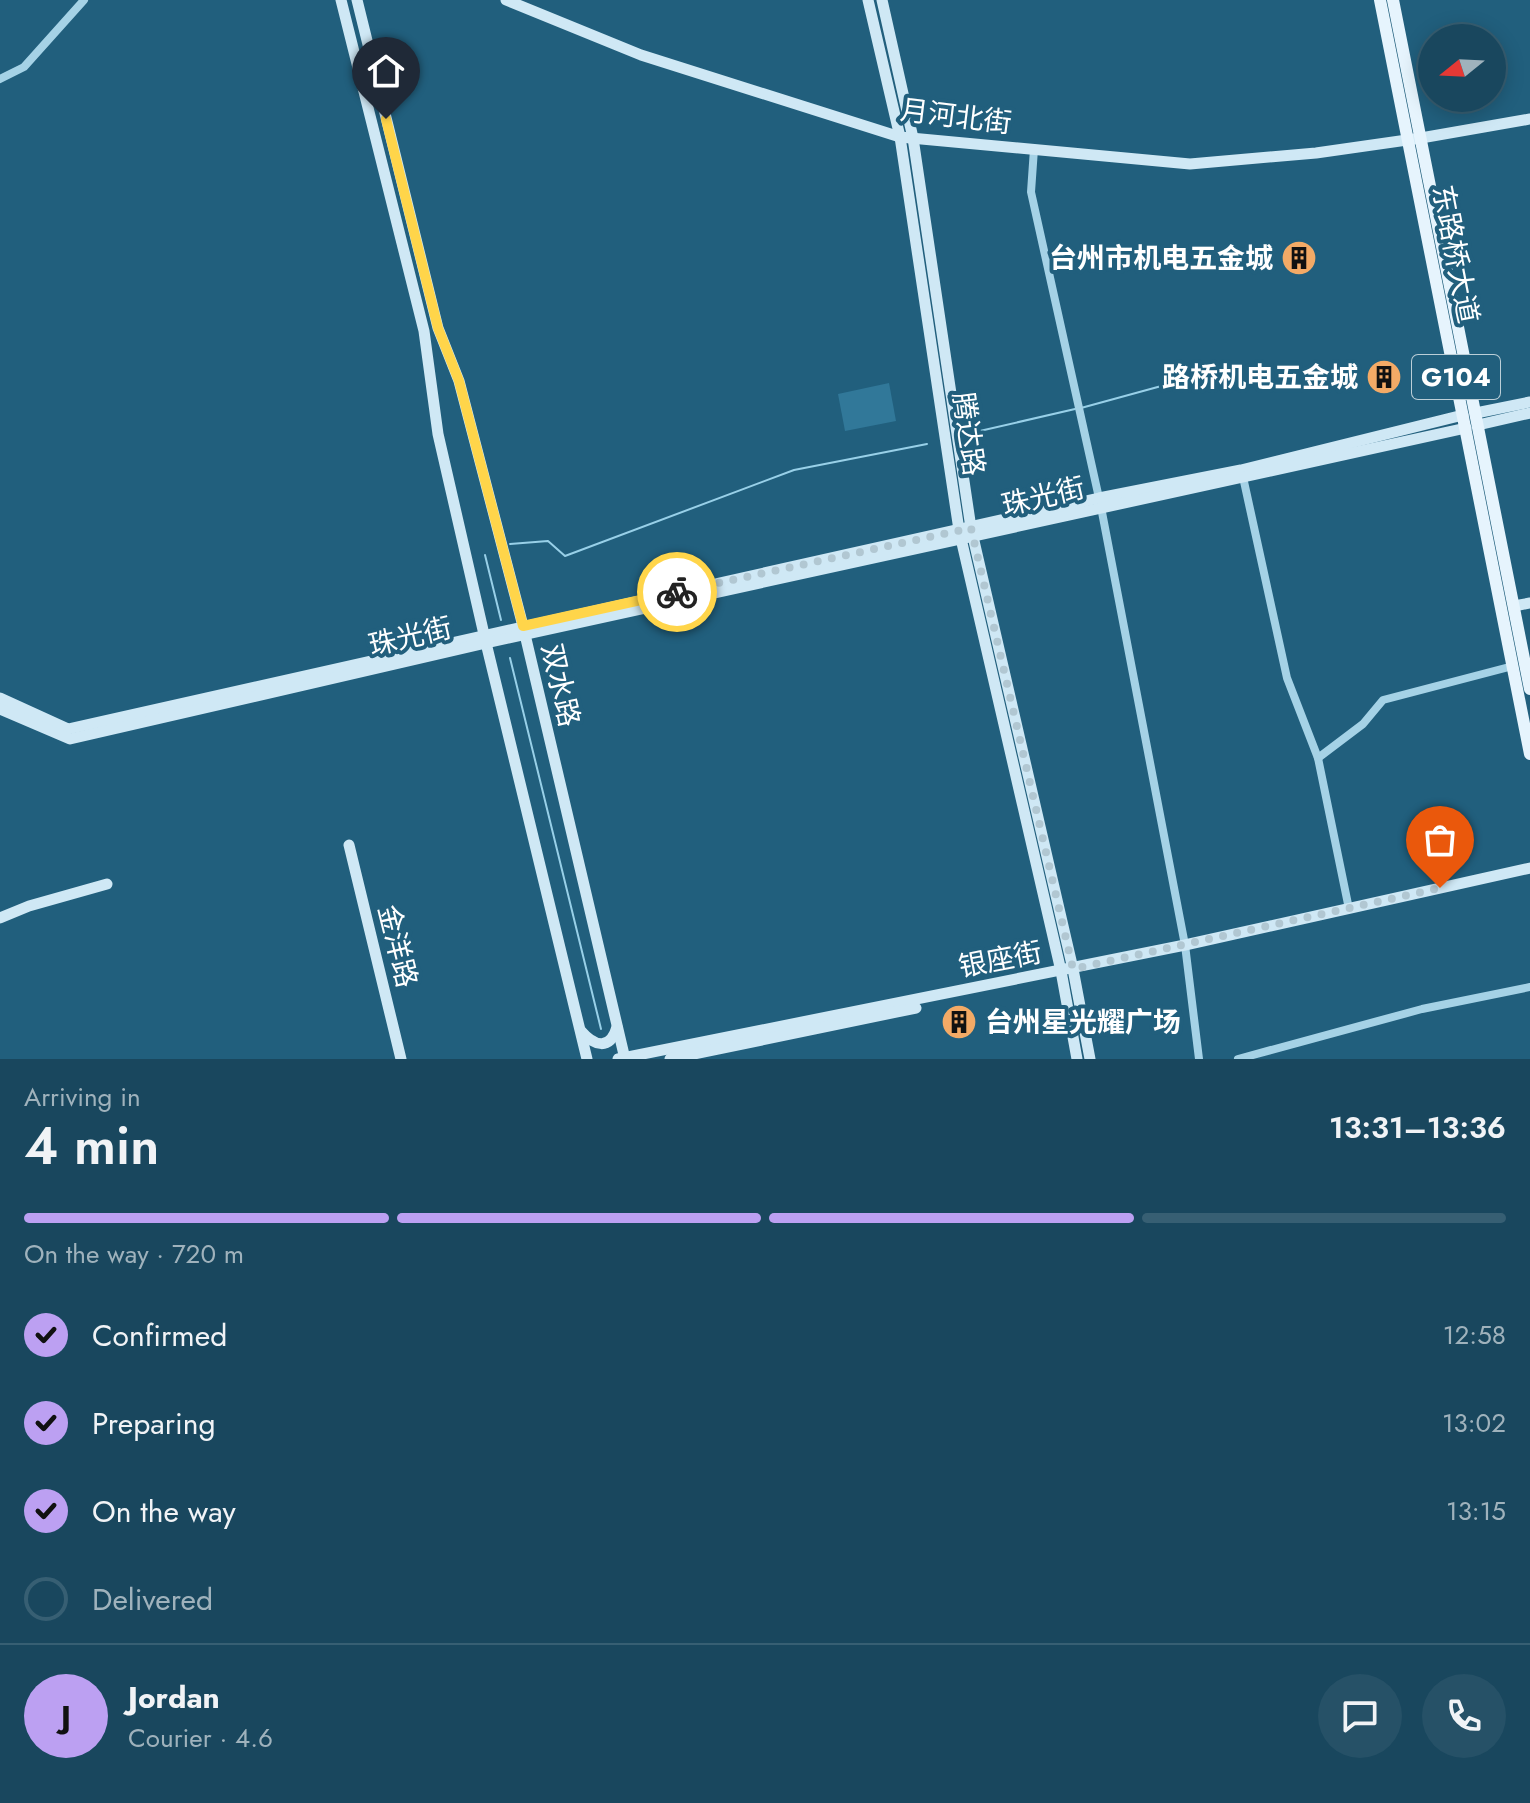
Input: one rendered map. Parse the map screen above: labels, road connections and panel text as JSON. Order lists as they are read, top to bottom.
{
  "streets": {
    "main road": [
      "月河北街",
      "东路桥大道",
      "G104",
      "腾达路",
      "珠光街",
      "双水路",
      "金洋路",
      "银座街"
    ]
  },
  "crossings": [
    ["月河北街", "东路桥大道"],
    ["月河北街", "腾达路"],
    ["东路桥大道", "珠光街"],
    ["腾达路", "珠光街"],
    ["腾达路", "银座街"],
    ["珠光街", "双水路"],
    ["双水路", "银座街"]
  ],
  "places": {
    "building": ["台州市机电五金城", "路桥机电五金城", "台州星光耀广场"]
  },
  "north": "left",
  "page": {
    "heading": ["4 min", "Arriving in", "13:31–13:36"],
    "panel": ["Jordan", "Courier · 4.6"],
    "bar": "On the way · 720 m",
    "list": [
      ["Confirmed", "12:58"],
      ["Preparing", "13:02"],
      ["On the way", "13:15"],
      "Delivered"
    ],
    "round": "J"
  }
}
